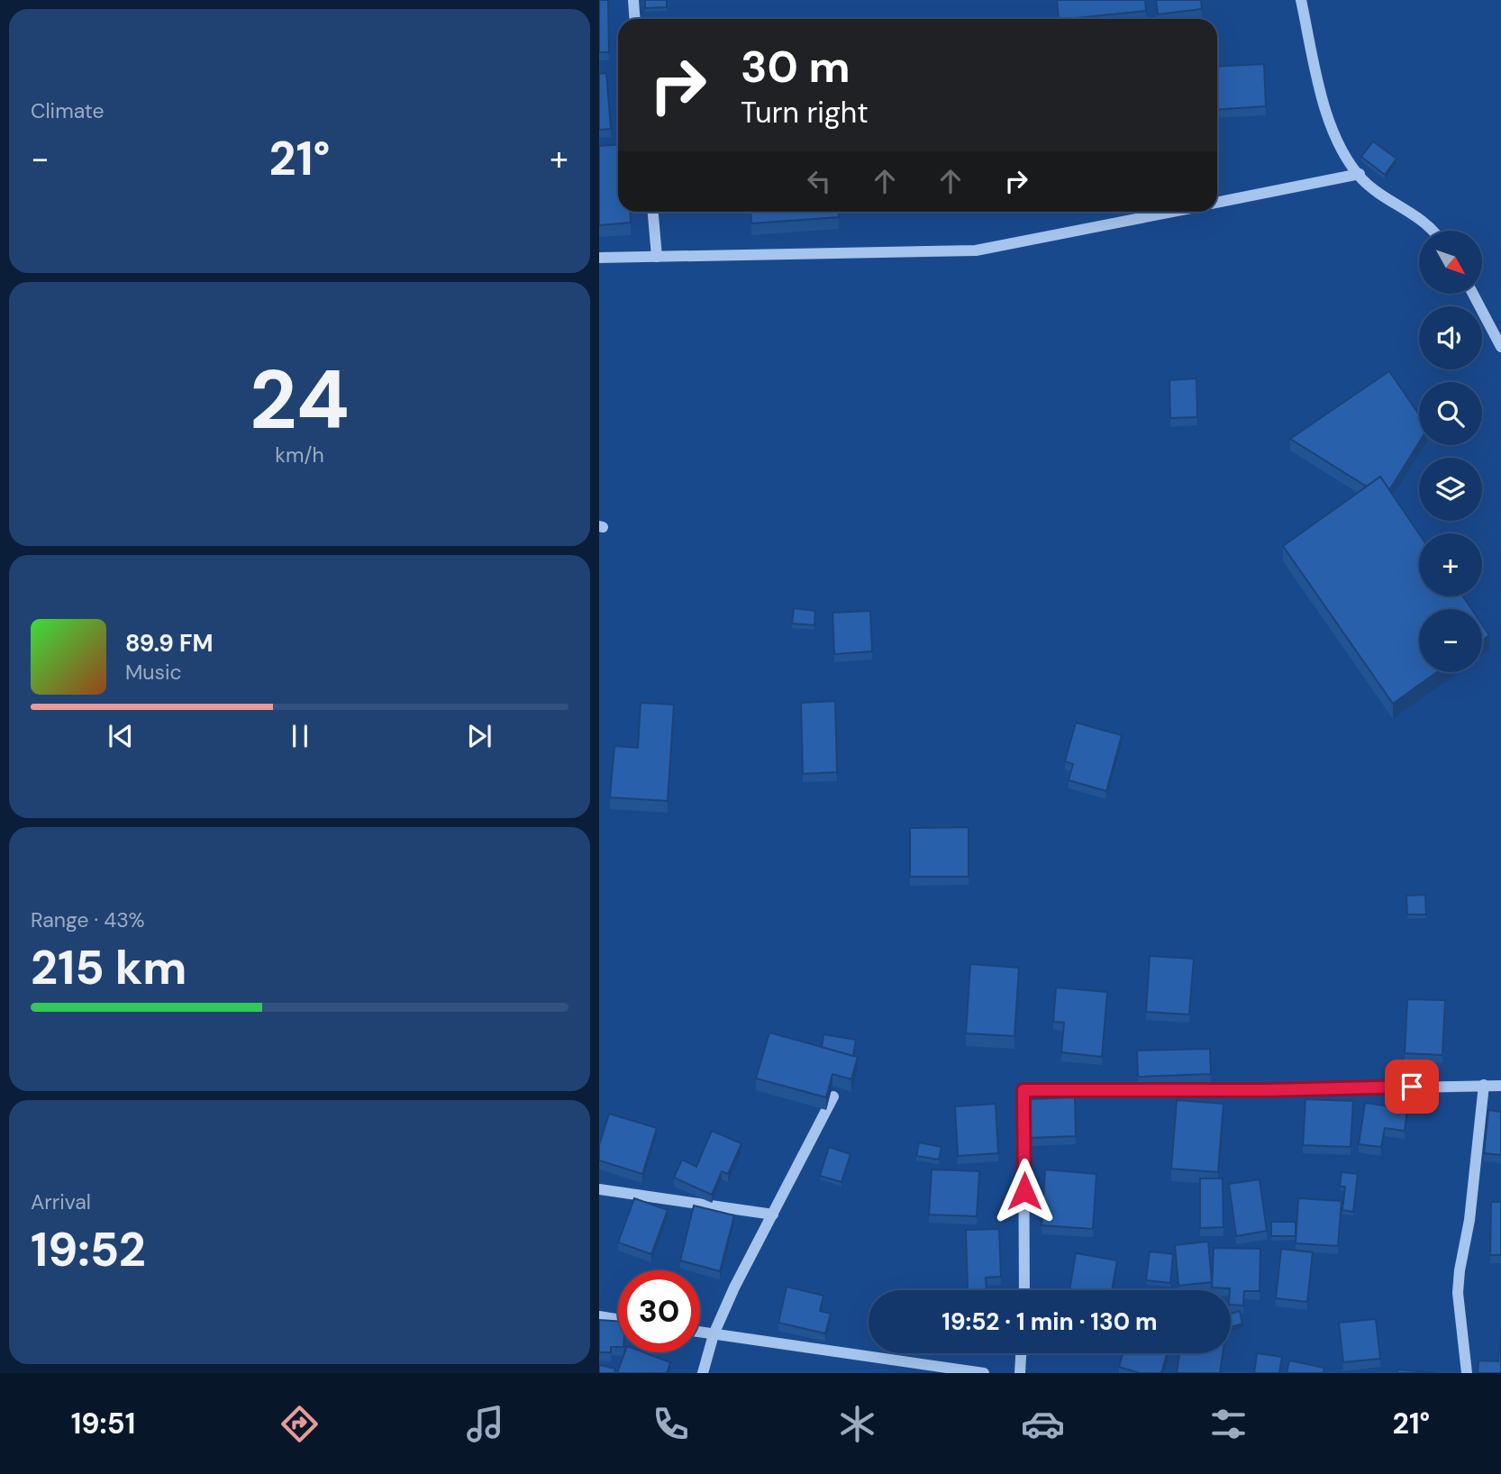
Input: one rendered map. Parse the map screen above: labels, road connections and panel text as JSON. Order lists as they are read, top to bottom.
{
  "north": "bottom right",
  "page": {
    "tile": [
      "Climate",
      ["24", "km/h"],
      ["Range · 43%", "215 km"],
      ["Arrival", "19:52"]
    ],
    "turn": ["30 m", "Turn right"],
    "heat": ["−", "21°", "+"],
    "map_buttons": ["+", "−"],
    "song": ["89.9 FM", "Music"],
    "limit": "30",
    "trip": "19:52 · 1 min · 130 m",
    "tabs": ["19:51", "21°"]
  }
}
